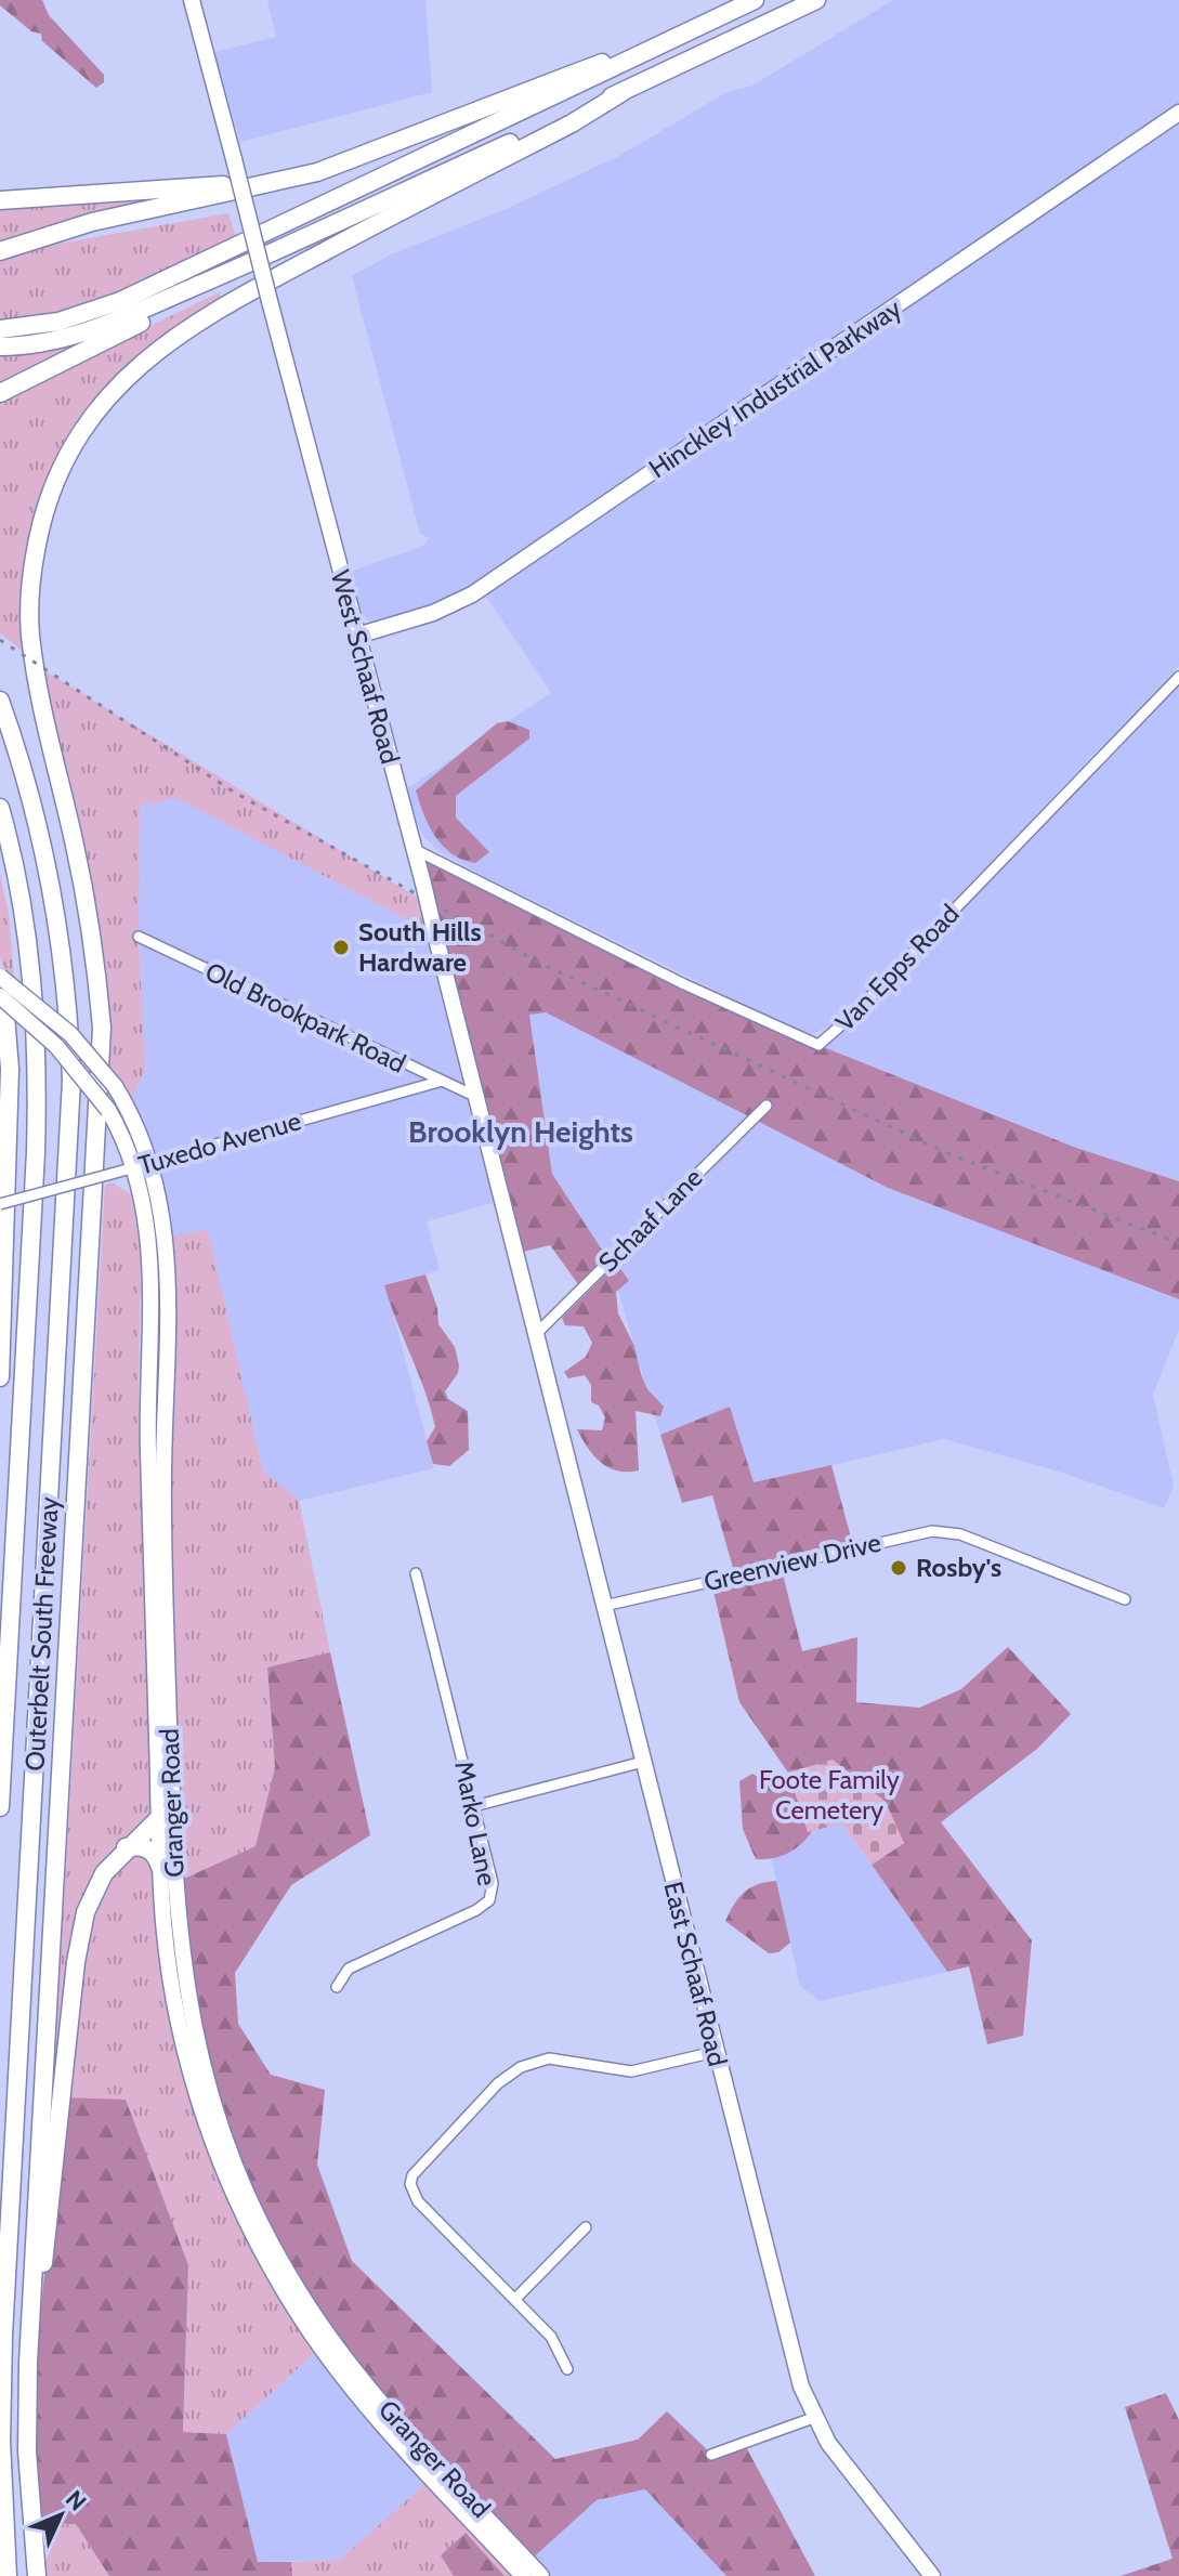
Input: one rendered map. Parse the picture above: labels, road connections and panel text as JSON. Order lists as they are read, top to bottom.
{
  "streets": {
    "highway": ["Outerbelt South Freeway"],
    "street": [
      "Hinckley Industrial Parkway",
      "West Schaaf Road",
      "Van Epps Road",
      "Old Brookpark Road",
      "Tuxedo Avenue",
      "Schaaf Lane",
      "Greenview Drive",
      "Granger Road",
      "Marko Lane",
      "East Schaaf Road"
    ]
  },
  "crossings": [
    ["Hinckley Industrial Parkway", "West Schaaf Road"],
    ["West Schaaf Road", "Van Epps Road"],
    ["West Schaaf Road", "Old Brookpark Road"],
    ["West Schaaf Road", "Schaaf Lane"],
    ["West Schaaf Road", "East Schaaf Road"],
    ["Old Brookpark Road", "Tuxedo Avenue"],
    ["Tuxedo Avenue", "Granger Road"],
    ["Schaaf Lane", "East Schaaf Road"],
    ["Greenview Drive", "East Schaaf Road"]
  ],
  "districts": ["Brooklyn Heights"],
  "parks": ["Foote Family Cemetery"],
  "places": ["South Hills Hardware", "Rosby's"],
  "north": "top right"
}
